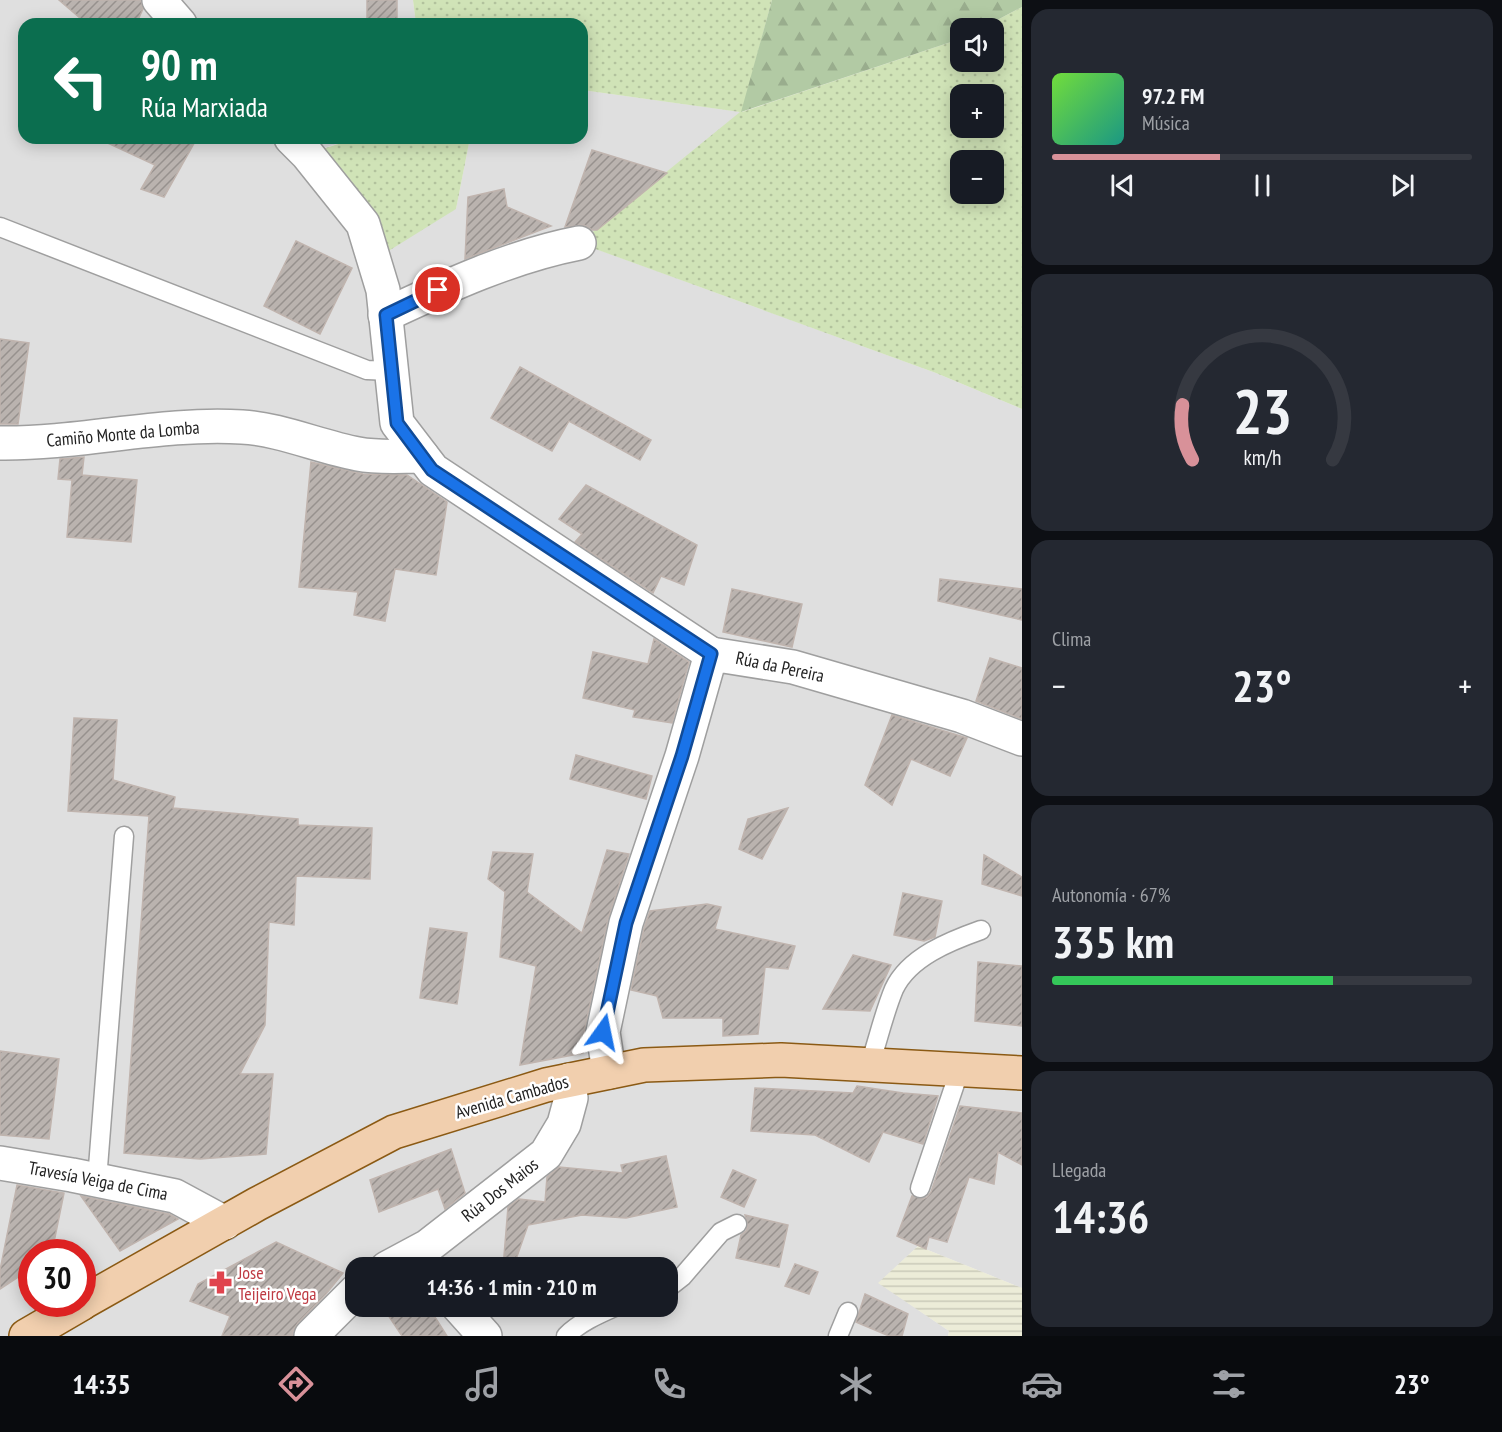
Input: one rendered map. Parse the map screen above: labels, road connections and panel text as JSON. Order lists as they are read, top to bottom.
{
  "streets": {
    "main road": ["Avenida Cambados"],
    "street": [
      "Camiño Monte da Lomba",
      "Rúa da Pereira",
      "Travesía Veiga de Cima",
      "Rúa Dos Maios"
    ]
  },
  "crossings": [
    ["Rúa da Pereira", "Avenida Cambados"],
    ["Avenida Cambados", "Travesía Veiga de Cima"],
    ["Avenida Cambados", "Rúa Dos Maios"]
  ],
  "places": {
    "pharmacy": ["Jose Teijeiro Vega"]
  },
  "page": {
    "map_buttons": ["+", "−"],
    "turn": ["90 m", "Rúa Marxiada"],
    "song": ["97.2 FM", "Música"],
    "tile": [
      "Clima",
      ["Autonomía · 67%", "335 km"],
      ["Llegada", "14:36"]
    ],
    "heat": ["−", "23°", "+"],
    "limit": "30",
    "trip": "14:36 · 1 min · 210 m",
    "tabs": ["14:35", "23°"],
    "gauge": ["23", "km/h"]
  }
}
